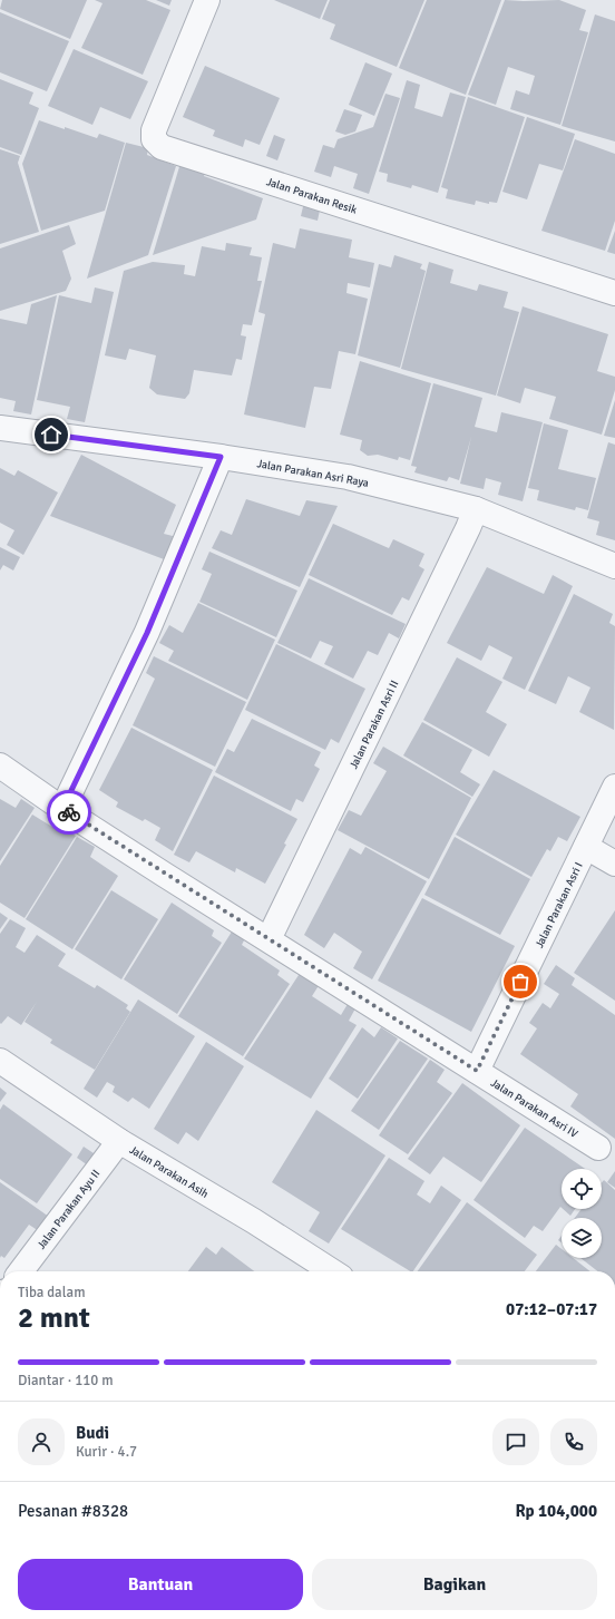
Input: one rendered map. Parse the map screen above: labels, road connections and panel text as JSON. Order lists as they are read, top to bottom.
{
  "streets": {
    "street": [
      "Jalan Parakan Resik",
      "Jalan Parakan Asri Raya",
      "Jalan Parakan Asri II",
      "Jalan Parakan Asri I",
      "Jalan Parakan Asri IV",
      "Jalan Parakan Asih",
      "Jalan Parakan Ayu II"
    ]
  },
  "crossings": [
    ["Jalan Parakan Asri Raya", "Jalan Parakan Asri II"],
    ["Jalan Parakan Asri II", "Jalan Parakan Asri IV"],
    ["Jalan Parakan Asri I", "Jalan Parakan Asri IV"],
    ["Jalan Parakan Asih", "Jalan Parakan Ayu II"]
  ],
  "page": {
    "heading": ["2 mnt", "Tiba dalam", "07:12–07:17"],
    "panel": [
      "Budi",
      "Kurir · 4.7",
      "Pesanan #8328",
      "Rp 104,000"
    ],
    "bar": "Diantar · 110 m",
    "buttons": ["Bantuan", "Bagikan"]
  }
}
